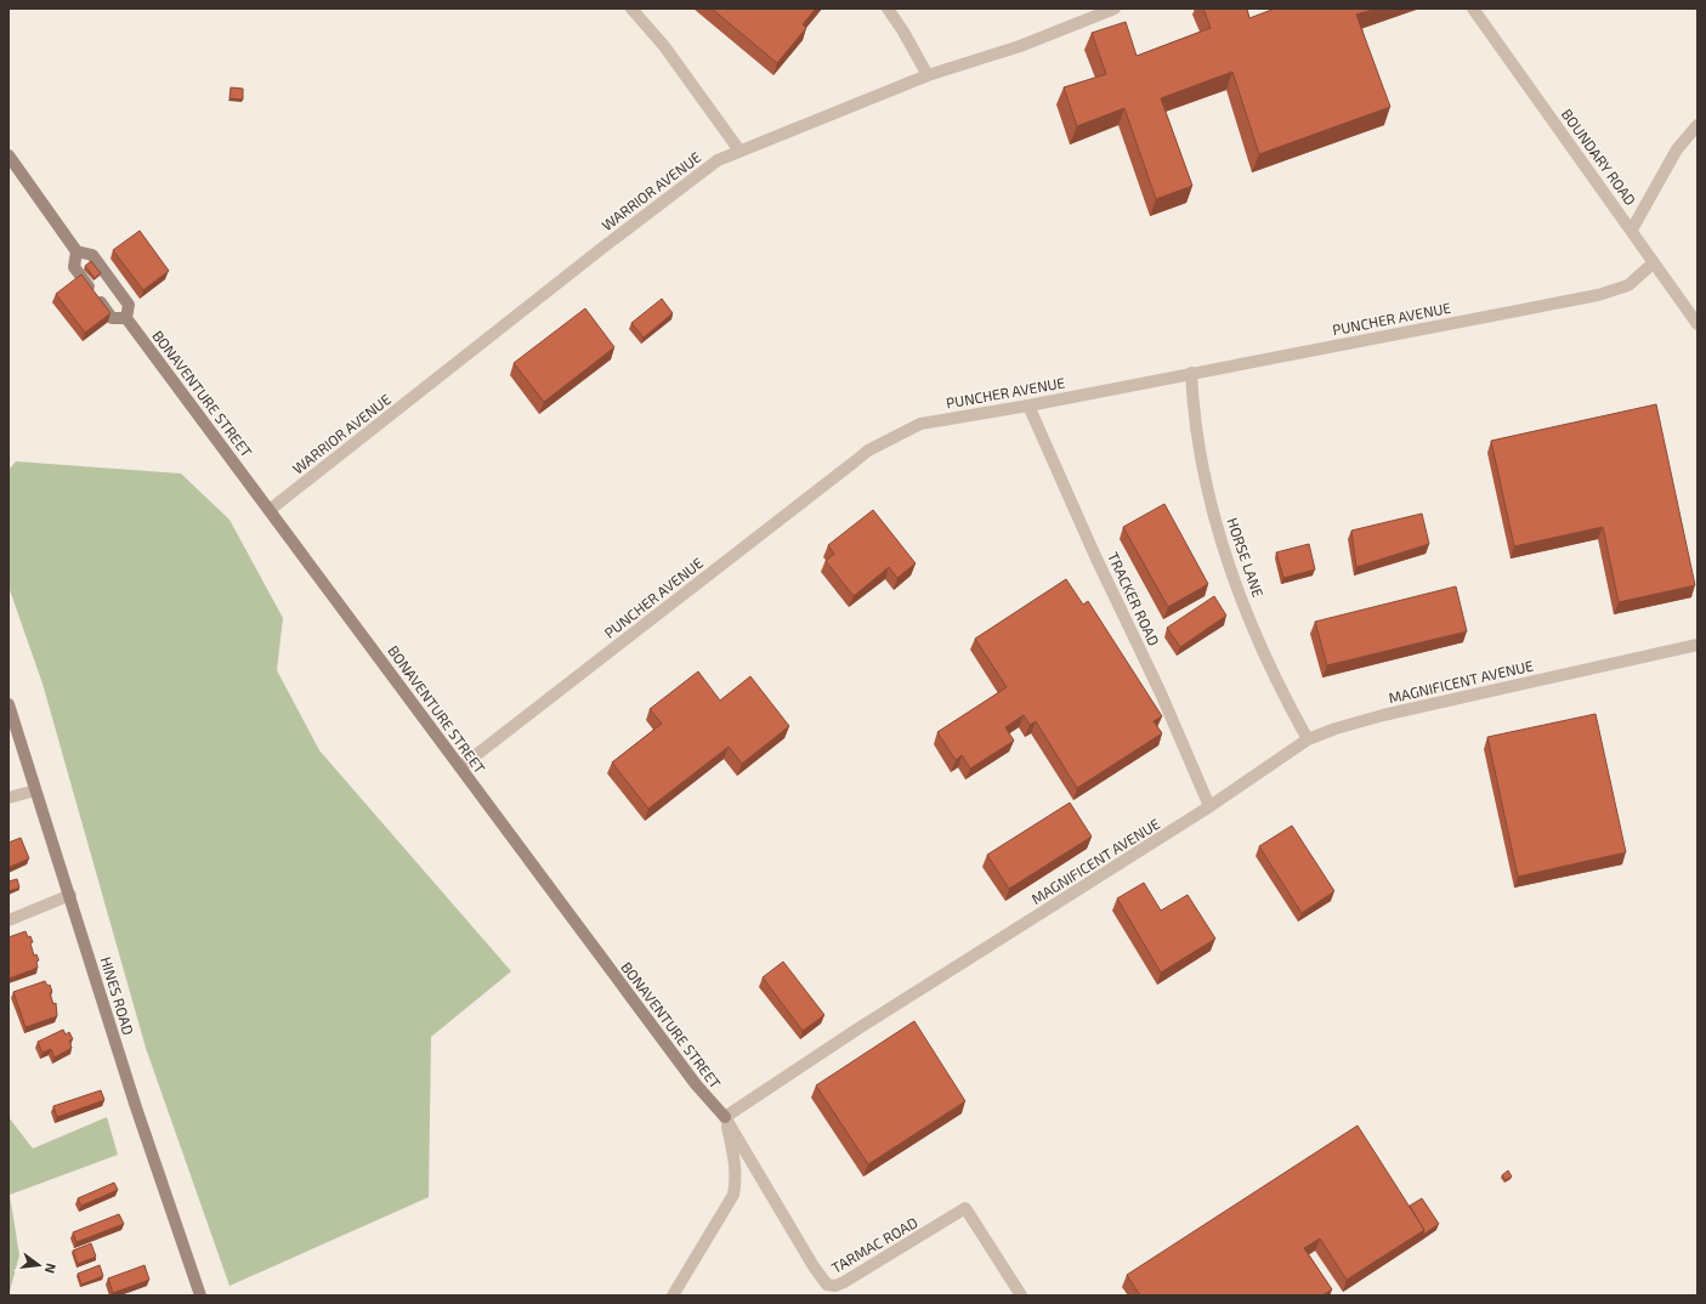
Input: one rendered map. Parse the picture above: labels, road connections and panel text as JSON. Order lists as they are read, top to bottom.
{
  "streets": {
    "street": [
      "BOUNDARY ROAD",
      "WARRIOR AVENUE",
      "PUNCHER AVENUE",
      "BONAVENTURE STREET",
      "HORSE LANE",
      "TRACKER ROAD",
      "MAGNIFICENT AVENUE",
      "HINES ROAD",
      "TARMAC ROAD"
    ]
  },
  "crossings": [
    ["BOUNDARY ROAD", "PUNCHER AVENUE"],
    ["WARRIOR AVENUE", "BONAVENTURE STREET"],
    ["PUNCHER AVENUE", "BONAVENTURE STREET"],
    ["PUNCHER AVENUE", "HORSE LANE"],
    ["PUNCHER AVENUE", "TRACKER ROAD"],
    ["BONAVENTURE STREET", "MAGNIFICENT AVENUE"],
    ["BONAVENTURE STREET", "TARMAC ROAD"],
    ["HORSE LANE", "MAGNIFICENT AVENUE"],
    ["TRACKER ROAD", "MAGNIFICENT AVENUE"],
    ["MAGNIFICENT AVENUE", "TARMAC ROAD"]
  ],
  "north": "right"
}
